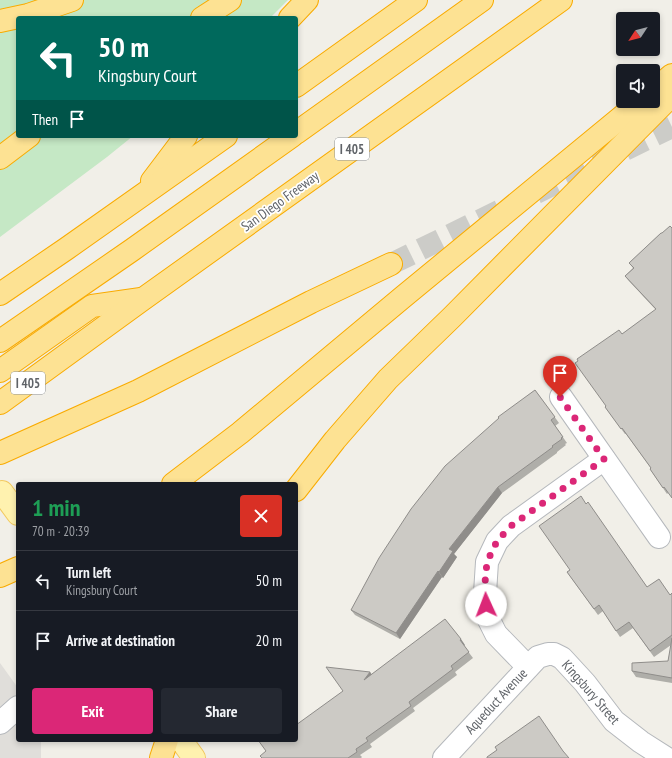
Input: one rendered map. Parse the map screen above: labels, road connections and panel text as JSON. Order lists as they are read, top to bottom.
{
  "streets": {
    "highway": ["I 405", "San Diego Freeway"],
    "street": ["Kingsbury Street", "Aqueduct Avenue"]
  },
  "crossings": [
    ["Kingsbury Street", "Aqueduct Avenue"]
  ],
  "north": "bottom left",
  "page": {
    "turn": ["50 m", "Kingsbury Court"],
    "then": "Then",
    "heading": ["1 min", "70 m · 20:39"],
    "list": [
      {
        "name": "Turn left",
        "note": "Kingsbury Court",
        "value": "50 m"
      },
      {
        "name": "Arrive at destination",
        "value": "20 m"
      }
    ],
    "buttons": ["Exit", "Share"]
  }
}
